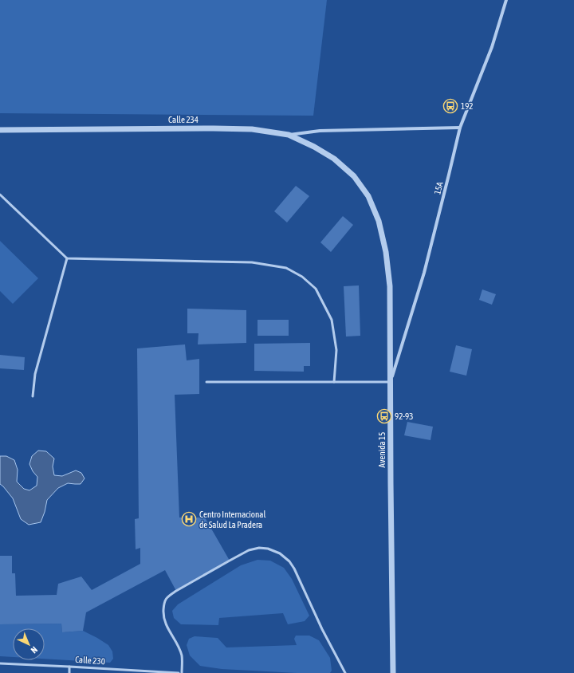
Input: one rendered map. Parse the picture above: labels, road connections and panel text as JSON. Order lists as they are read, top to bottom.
{
  "streets": {
    "street": ["Calle 234", "15A", "Avenida 15"],
    "lane": ["Calle 230"]
  },
  "crossings": [
    ["Calle 234", "Avenida 15"],
    ["15A", "Avenida 15"]
  ],
  "places": {
    "bus stop": ["192", "92-93"],
    "hospital": ["Centro Internacional de Salud La Pradera"]
  },
  "north": "bottom right"
}
